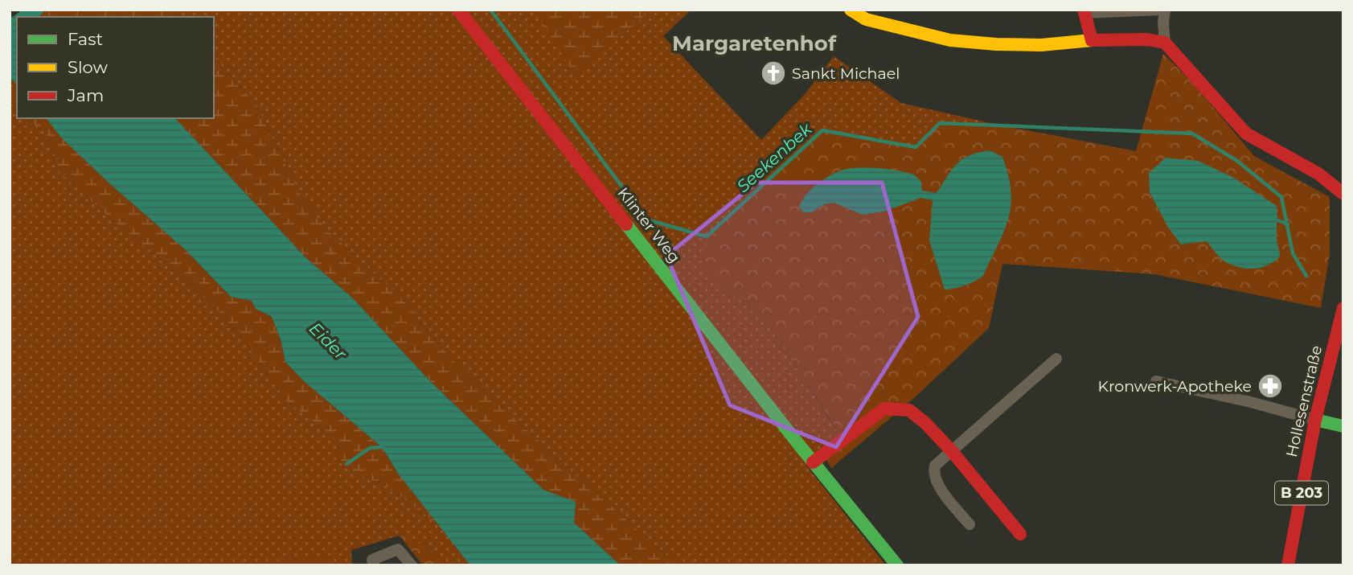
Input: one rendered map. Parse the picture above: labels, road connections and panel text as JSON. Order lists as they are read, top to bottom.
{
  "streets": {
    "street": ["Klinter Weg", "Hollesenstraße", "B 203"]
  },
  "districts": ["Margaretenhof"],
  "water": ["Seekenbek", "Eider"],
  "places": {
    "church": ["Sankt Michael"],
    "pharmacy": ["Kronwerk-Apotheke"]
  },
  "legend": ["Fast", "Slow", "Jam"]
}
